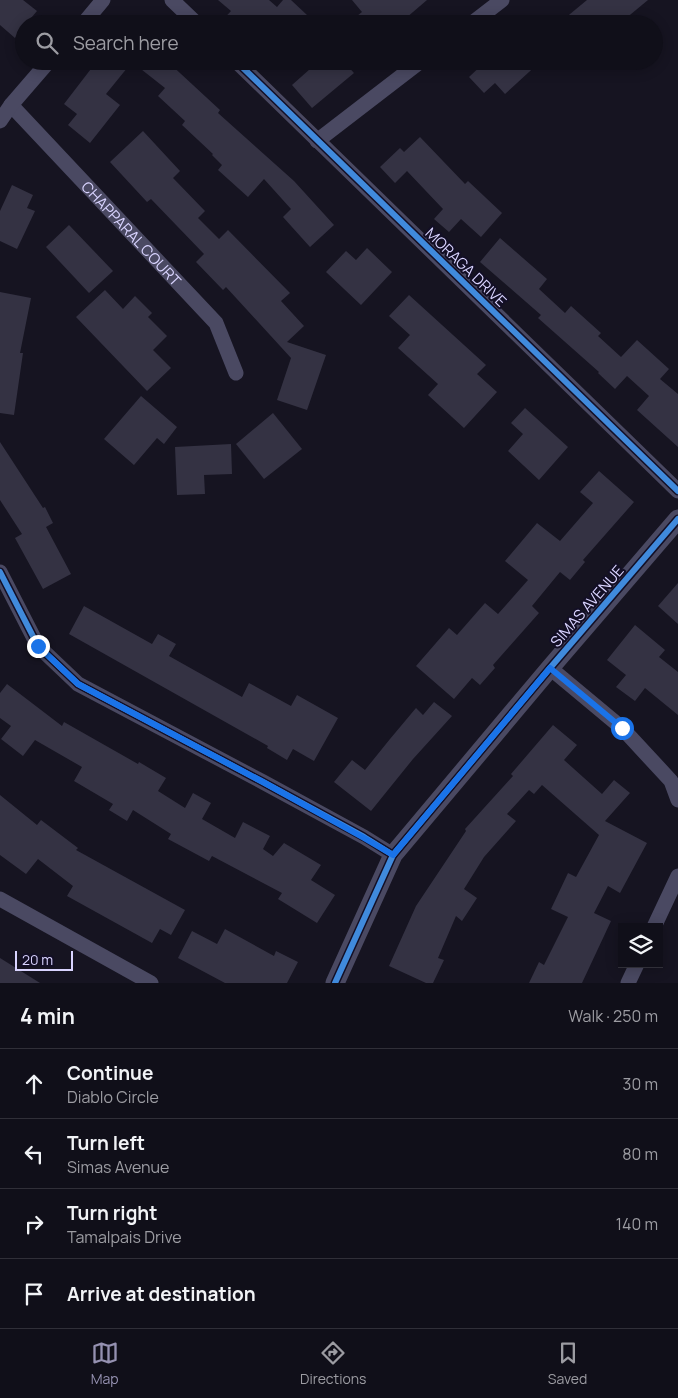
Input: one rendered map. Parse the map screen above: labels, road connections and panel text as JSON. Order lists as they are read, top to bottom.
{
  "streets": {
    "street": ["CHAPPARAL COURT", "MORAGA DRIVE", "SIMAS AVENUE"]
  },
  "scale_bar": "20 m",
  "page": {
    "search": "Search here",
    "scale": "20 m",
    "heading": ["4 min", "Walk · 250 m"],
    "list": [
      ["Continue", "Diablo Circle", "30 m"],
      ["Turn left", "Simas Avenue", "80 m"],
      ["Turn right", "Tamalpais Drive", "140 m"],
      "Arrive at destination"
    ],
    "nav": ["Map", "Directions", "Saved"]
  }
}
